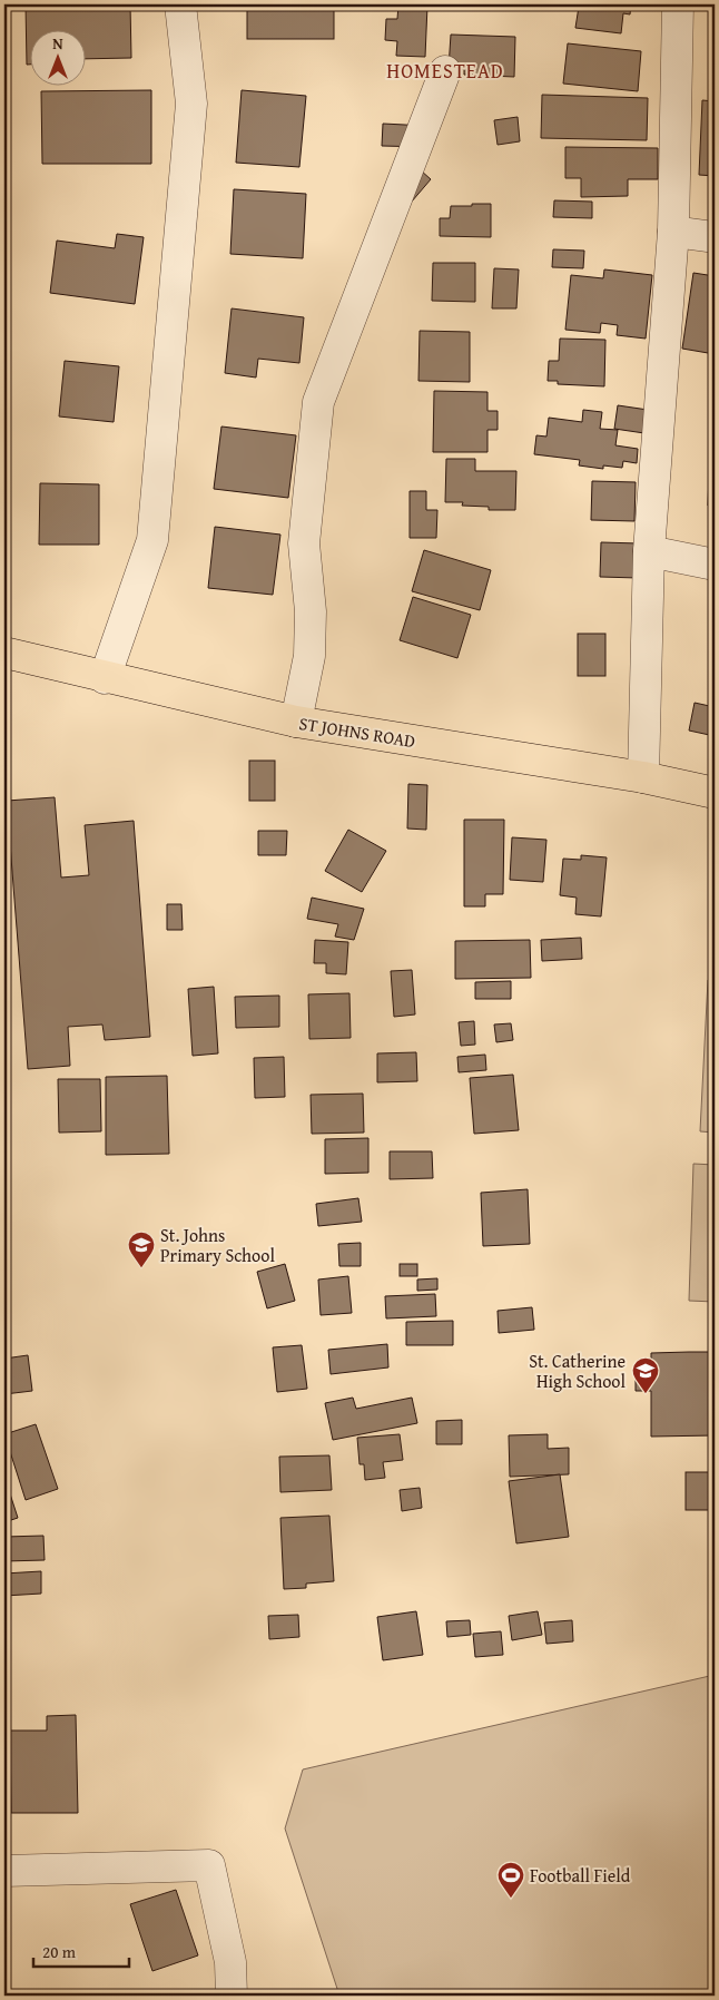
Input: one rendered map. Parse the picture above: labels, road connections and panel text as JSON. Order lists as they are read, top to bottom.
{
  "streets": {
    "main road": ["ST JOHNS ROAD"]
  },
  "districts": ["HOMESTEAD"],
  "places": {
    "school or university": ["St. Johns Primary School", "St. Catherine High School"],
    "sports": ["Football Field"]
  },
  "scale_bar": "20 m",
  "north": "top"
}
